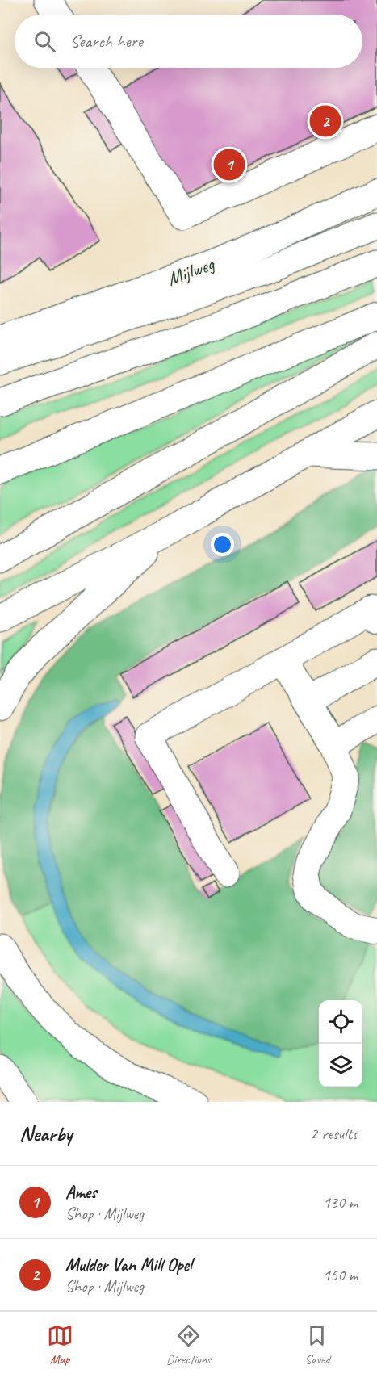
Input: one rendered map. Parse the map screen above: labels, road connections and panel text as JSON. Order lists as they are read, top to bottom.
{
  "streets": {
    "main road": ["Mijlweg"]
  },
  "page": {
    "search": "Search here",
    "pins": ["2", "1"],
    "heading": ["Nearby", "2 results"],
    "list": [
      {
        "mark": "1",
        "name": "Ames",
        "note": "Shop · Mijlweg",
        "value": "130 m"
      },
      {
        "mark": "2",
        "name": "Mulder Van Mill Opel",
        "note": "Shop · Mijlweg",
        "value": "150 m"
      }
    ],
    "nav": ["Map", "Directions", "Saved"]
  }
}
